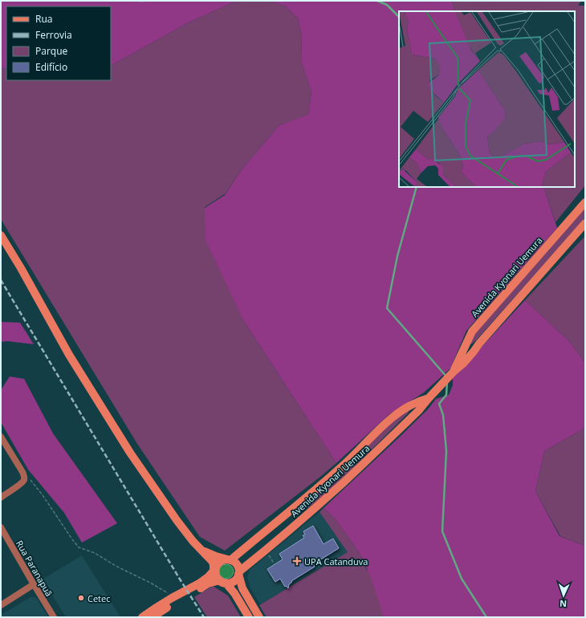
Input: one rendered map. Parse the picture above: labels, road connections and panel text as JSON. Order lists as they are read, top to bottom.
{
  "streets": {
    "street": ["Avenida Kyonari Uemura", "Rua Paranapuã"]
  },
  "places": {
    "health": ["UPA Catanduva"],
    "other": ["Cetec"]
  },
  "legend": [
    "Rua",
    "Ferrovia",
    "Parque",
    "Edifício"
  ],
  "north": "bottom"
}
